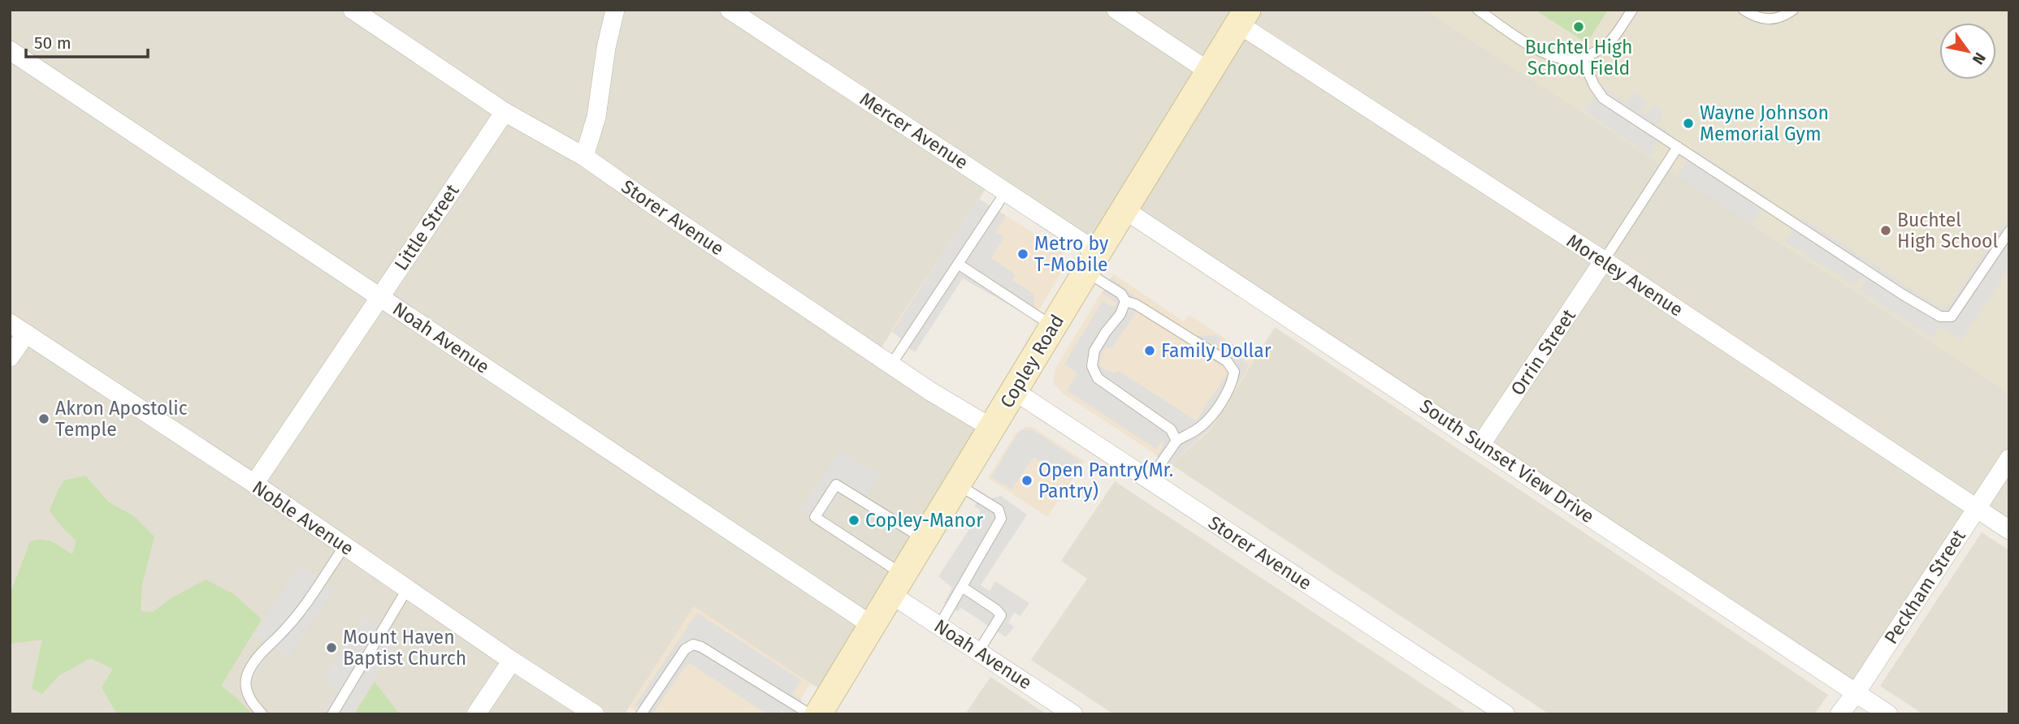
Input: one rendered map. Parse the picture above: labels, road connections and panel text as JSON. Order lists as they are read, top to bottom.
{
  "streets": {
    "main road": ["Copley Road"],
    "street": [
      "Mercer Avenue",
      "Storer Avenue",
      "Little Street",
      "Moreley Avenue",
      "Noah Avenue",
      "Orrin Street",
      "South Sunset View Drive",
      "Noble Avenue",
      "Peckham Street"
    ]
  },
  "crossings": [
    ["Mercer Avenue", "Copley Road"],
    ["Storer Avenue", "Little Street"],
    ["Storer Avenue", "Copley Road"],
    ["Little Street", "Noah Avenue"],
    ["Little Street", "Noble Avenue"],
    ["Moreley Avenue", "Orrin Street"],
    ["Moreley Avenue", "Copley Road"],
    ["Moreley Avenue", "Peckham Street"],
    ["Noah Avenue", "Copley Road"],
    ["Orrin Street", "South Sunset View Drive"],
    ["Copley Road", "South Sunset View Drive"],
    ["South Sunset View Drive", "Peckham Street"]
  ],
  "places": [
    "Buchtel High School Field",
    "Wayne Johnson Memorial Gym",
    "Buchtel High School",
    "Metro by T-Mobile",
    "Family Dollar",
    "Akron Apostolic Temple",
    "Open Pantry(Mr. Pantry)",
    "Copley-Manor",
    "Mount Haven Baptist Church"
  ],
  "scale_bar": "50 m",
  "north": "bottom right"
}
